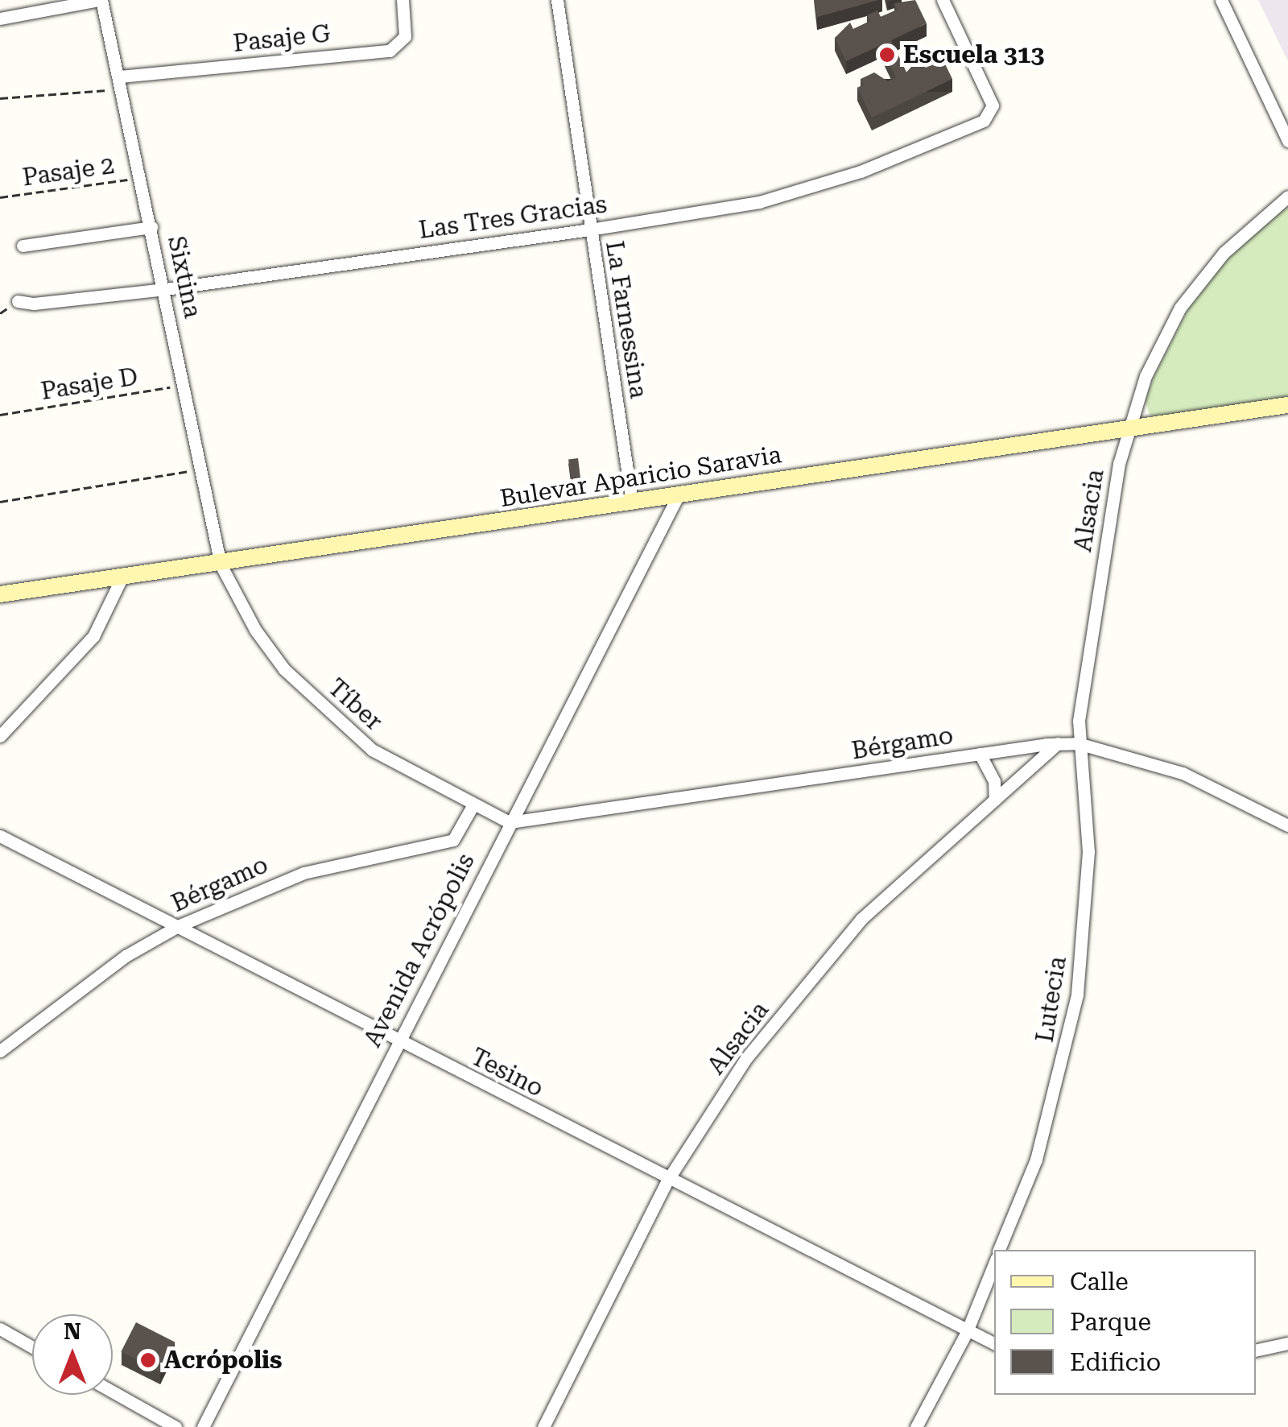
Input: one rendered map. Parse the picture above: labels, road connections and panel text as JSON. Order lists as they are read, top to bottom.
{
  "streets": {
    "street": [
      "Pasaje G",
      "Las Tres Gracias",
      "Sixtina",
      "La Farnessina",
      "Bulevar Aparicio Saravia",
      "Alsacia",
      "Tíber",
      "Bérgamo",
      "Avenida Acrópolis",
      "Lutecia",
      "Tesino"
    ],
    "path": ["Pasaje 2", "Pasaje D"]
  },
  "crossings": [
    ["Pasaje G", "Sixtina"],
    ["Pasaje 2", "Sixtina"],
    ["Las Tres Gracias", "Sixtina"],
    ["Las Tres Gracias", "La Farnessina"],
    ["Sixtina", "Pasaje D"],
    ["Sixtina", "Bulevar Aparicio Saravia"],
    ["Sixtina", "Tíber"],
    ["La Farnessina", "Bulevar Aparicio Saravia"],
    ["Bulevar Aparicio Saravia", "Alsacia"],
    ["Bulevar Aparicio Saravia", "Tíber"],
    ["Bulevar Aparicio Saravia", "Avenida Acrópolis"],
    ["Alsacia", "Bérgamo"],
    ["Alsacia", "Lutecia"],
    ["Alsacia", "Tesino"],
    ["Tíber", "Bérgamo"],
    ["Tíber", "Avenida Acrópolis"],
    ["Bérgamo", "Avenida Acrópolis"],
    ["Bérgamo", "Lutecia"],
    ["Bérgamo", "Tesino"],
    ["Avenida Acrópolis", "Tesino"]
  ],
  "places": ["Escuela 313", "Acrópolis"],
  "legend": ["Calle", "Parque", "Edificio"],
  "north": "top"
}
